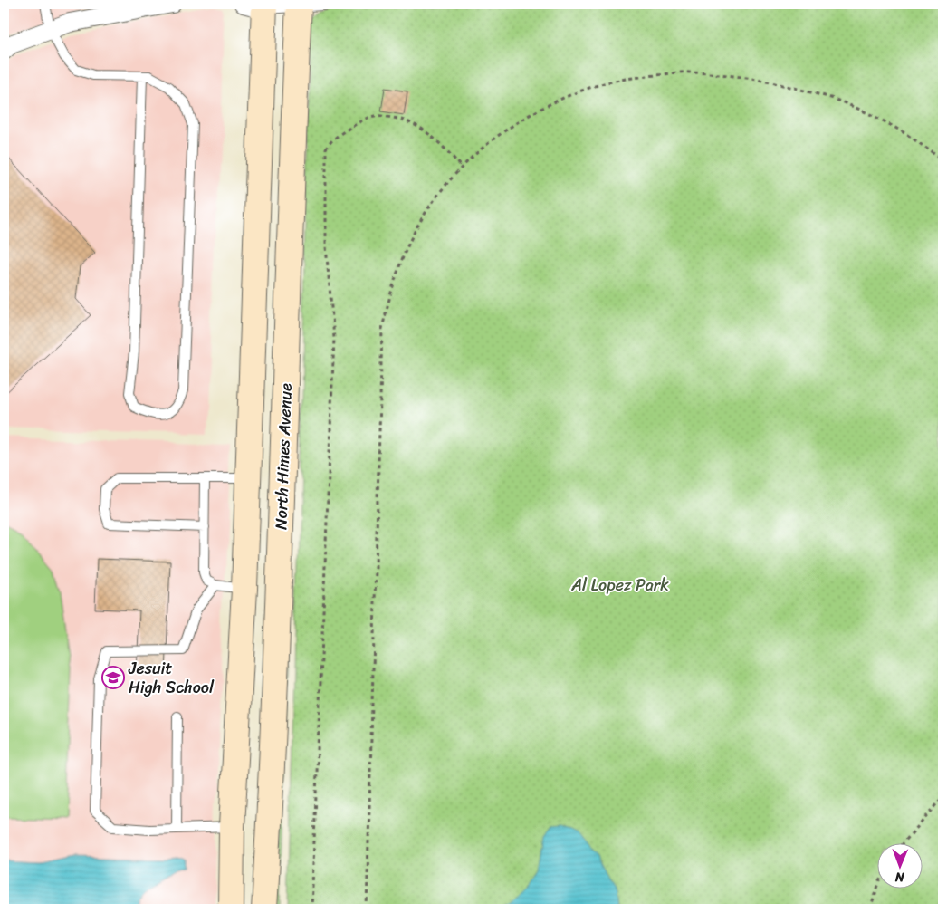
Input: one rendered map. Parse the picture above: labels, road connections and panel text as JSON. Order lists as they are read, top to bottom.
{
  "streets": {
    "street": ["North Himes Avenue"]
  },
  "parks": ["Al Lopez Park"],
  "places": {
    "school or university": ["Jesuit High School"]
  },
  "north": "bottom"
}
